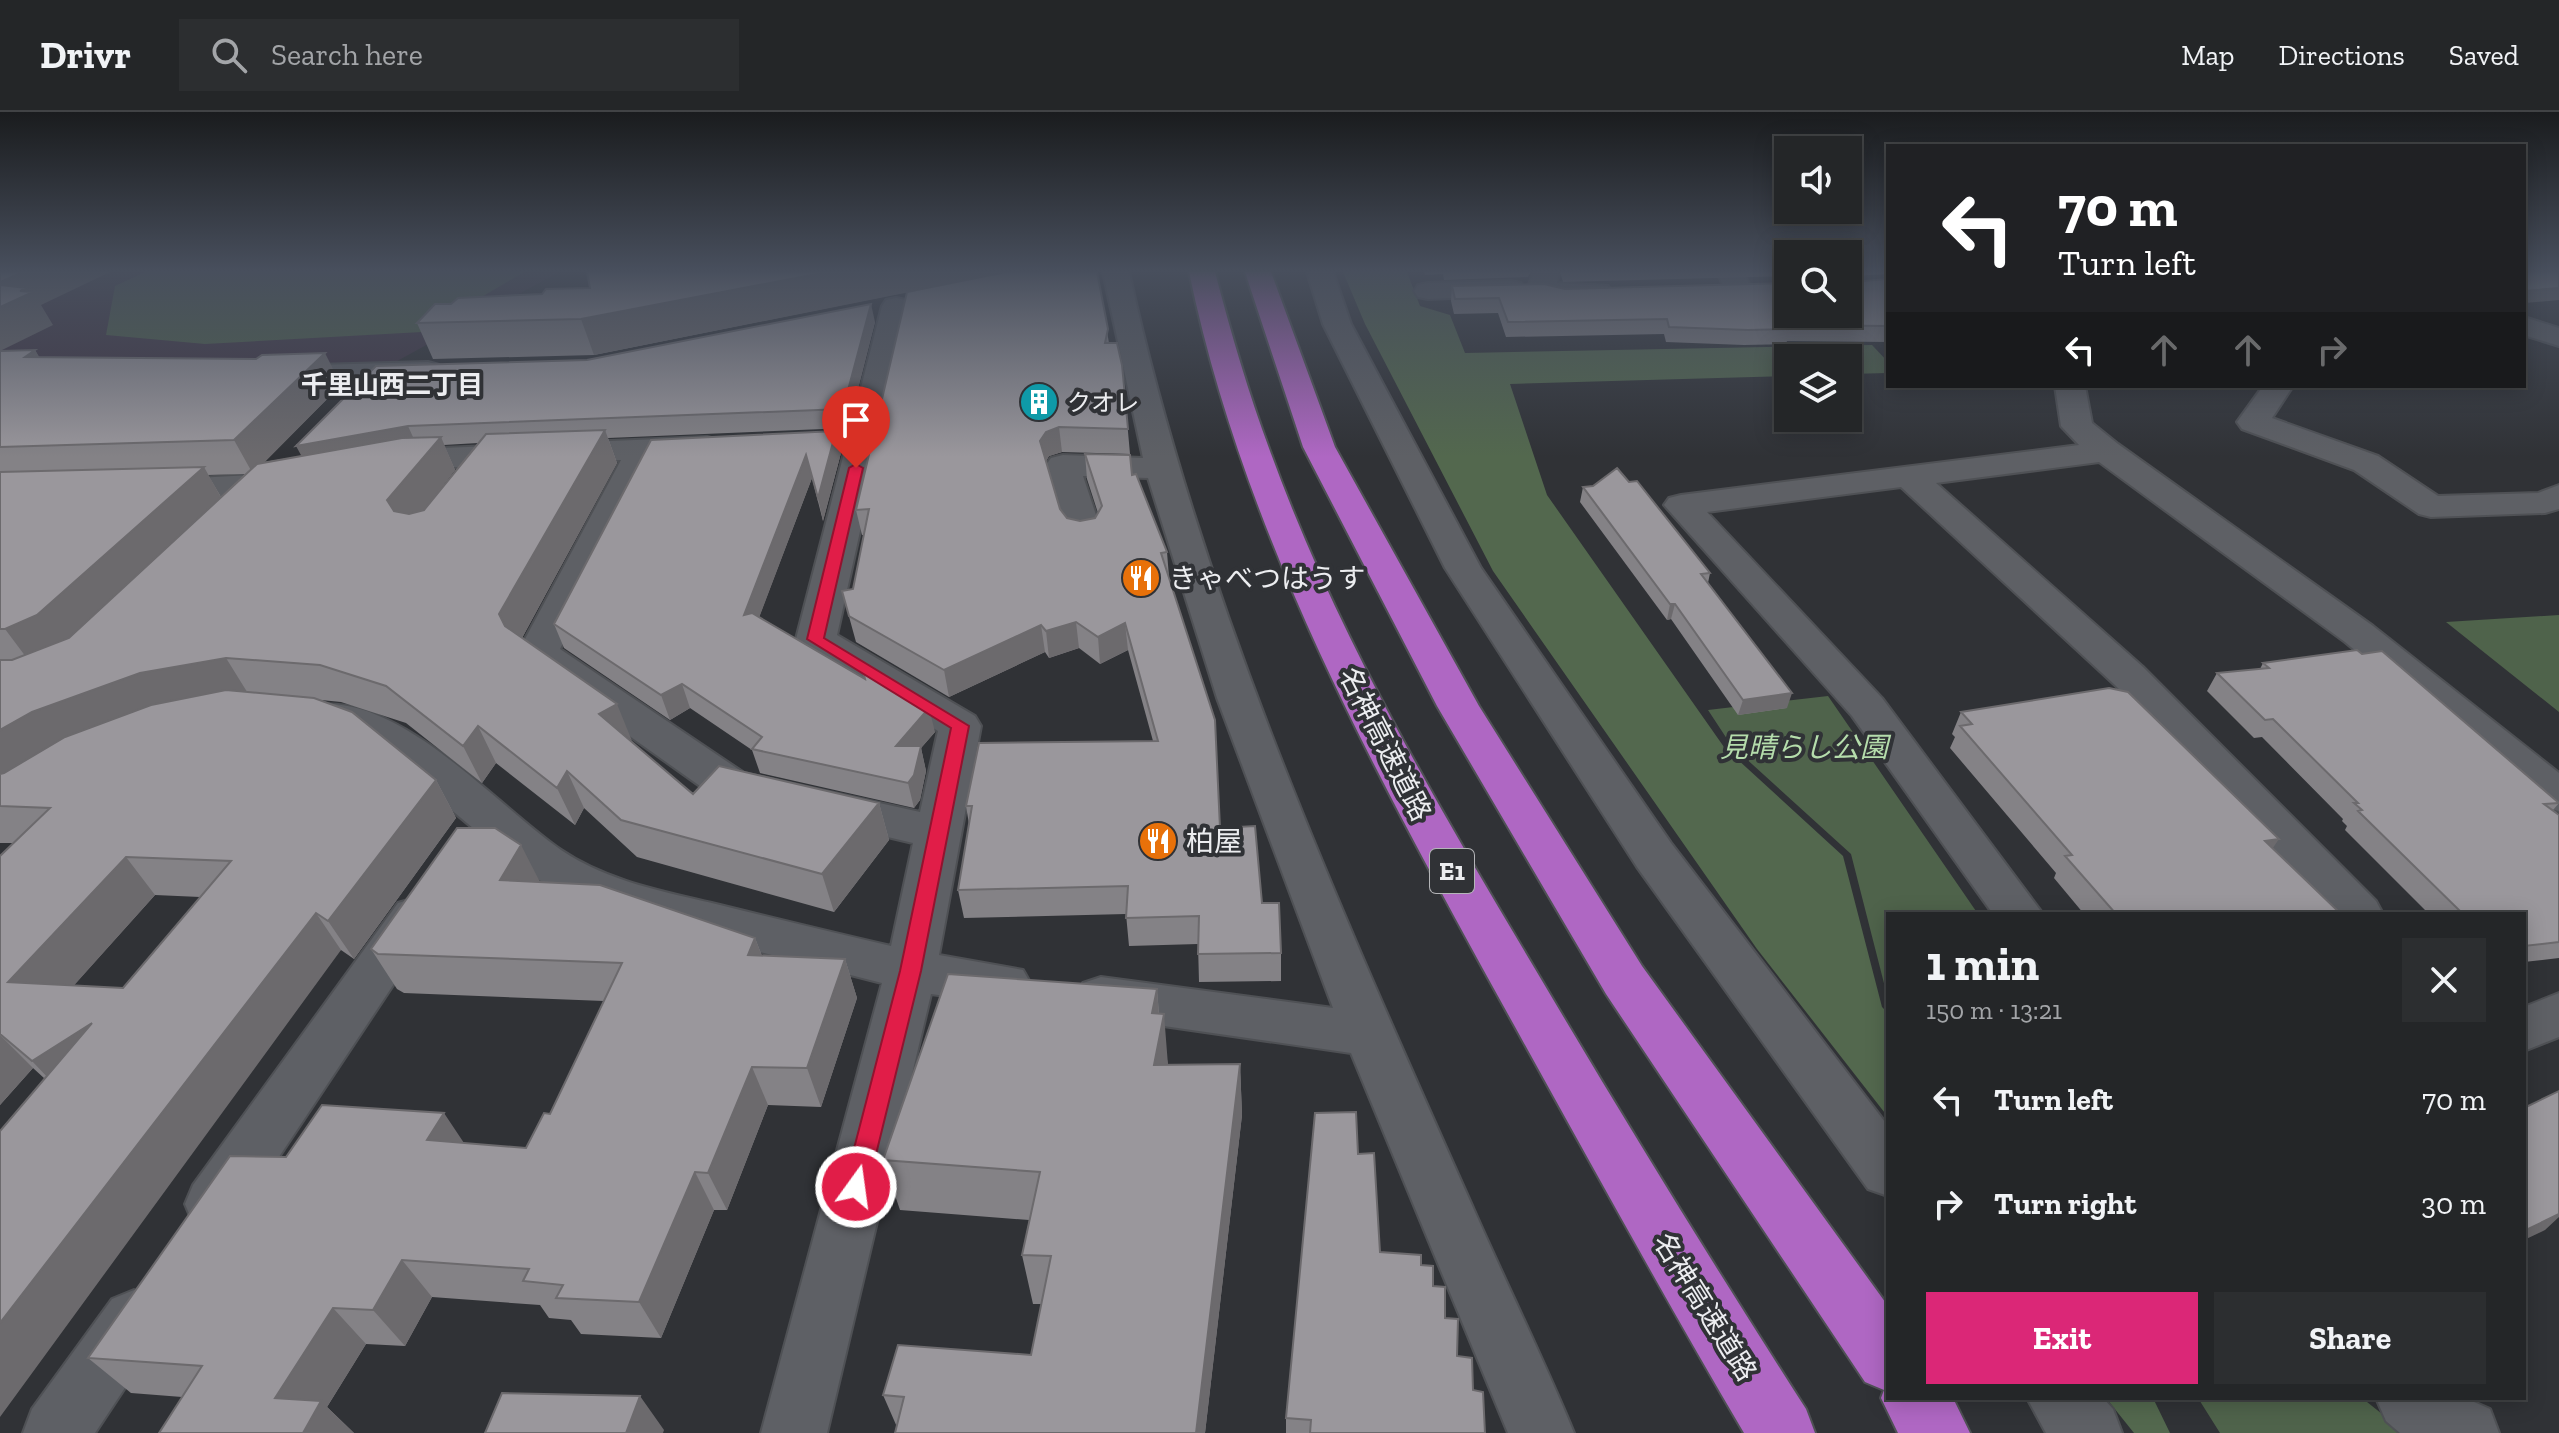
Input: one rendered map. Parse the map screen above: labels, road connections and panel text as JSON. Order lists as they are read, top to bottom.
{
  "streets": {
    "highway": ["名神高速道路", "E1"]
  },
  "districts": ["千里山西二丁目"],
  "parks": ["見晴らし公園"],
  "places": {
    "building": ["クオレ"],
    "restaurant": ["きゃべつはうす", "柏屋"]
  },
  "page": {
    "header": "Drivr",
    "search": "Search here",
    "nav": ["Map", "Directions", "Saved"],
    "turn": ["70 m", "Turn left"],
    "heading": ["1 min", "150 m · 13:21"],
    "list": [
      {
        "name": "Turn left",
        "value": "70 m"
      },
      {
        "name": "Turn right",
        "value": "30 m"
      }
    ],
    "buttons": ["Exit", "Share"]
  }
}
